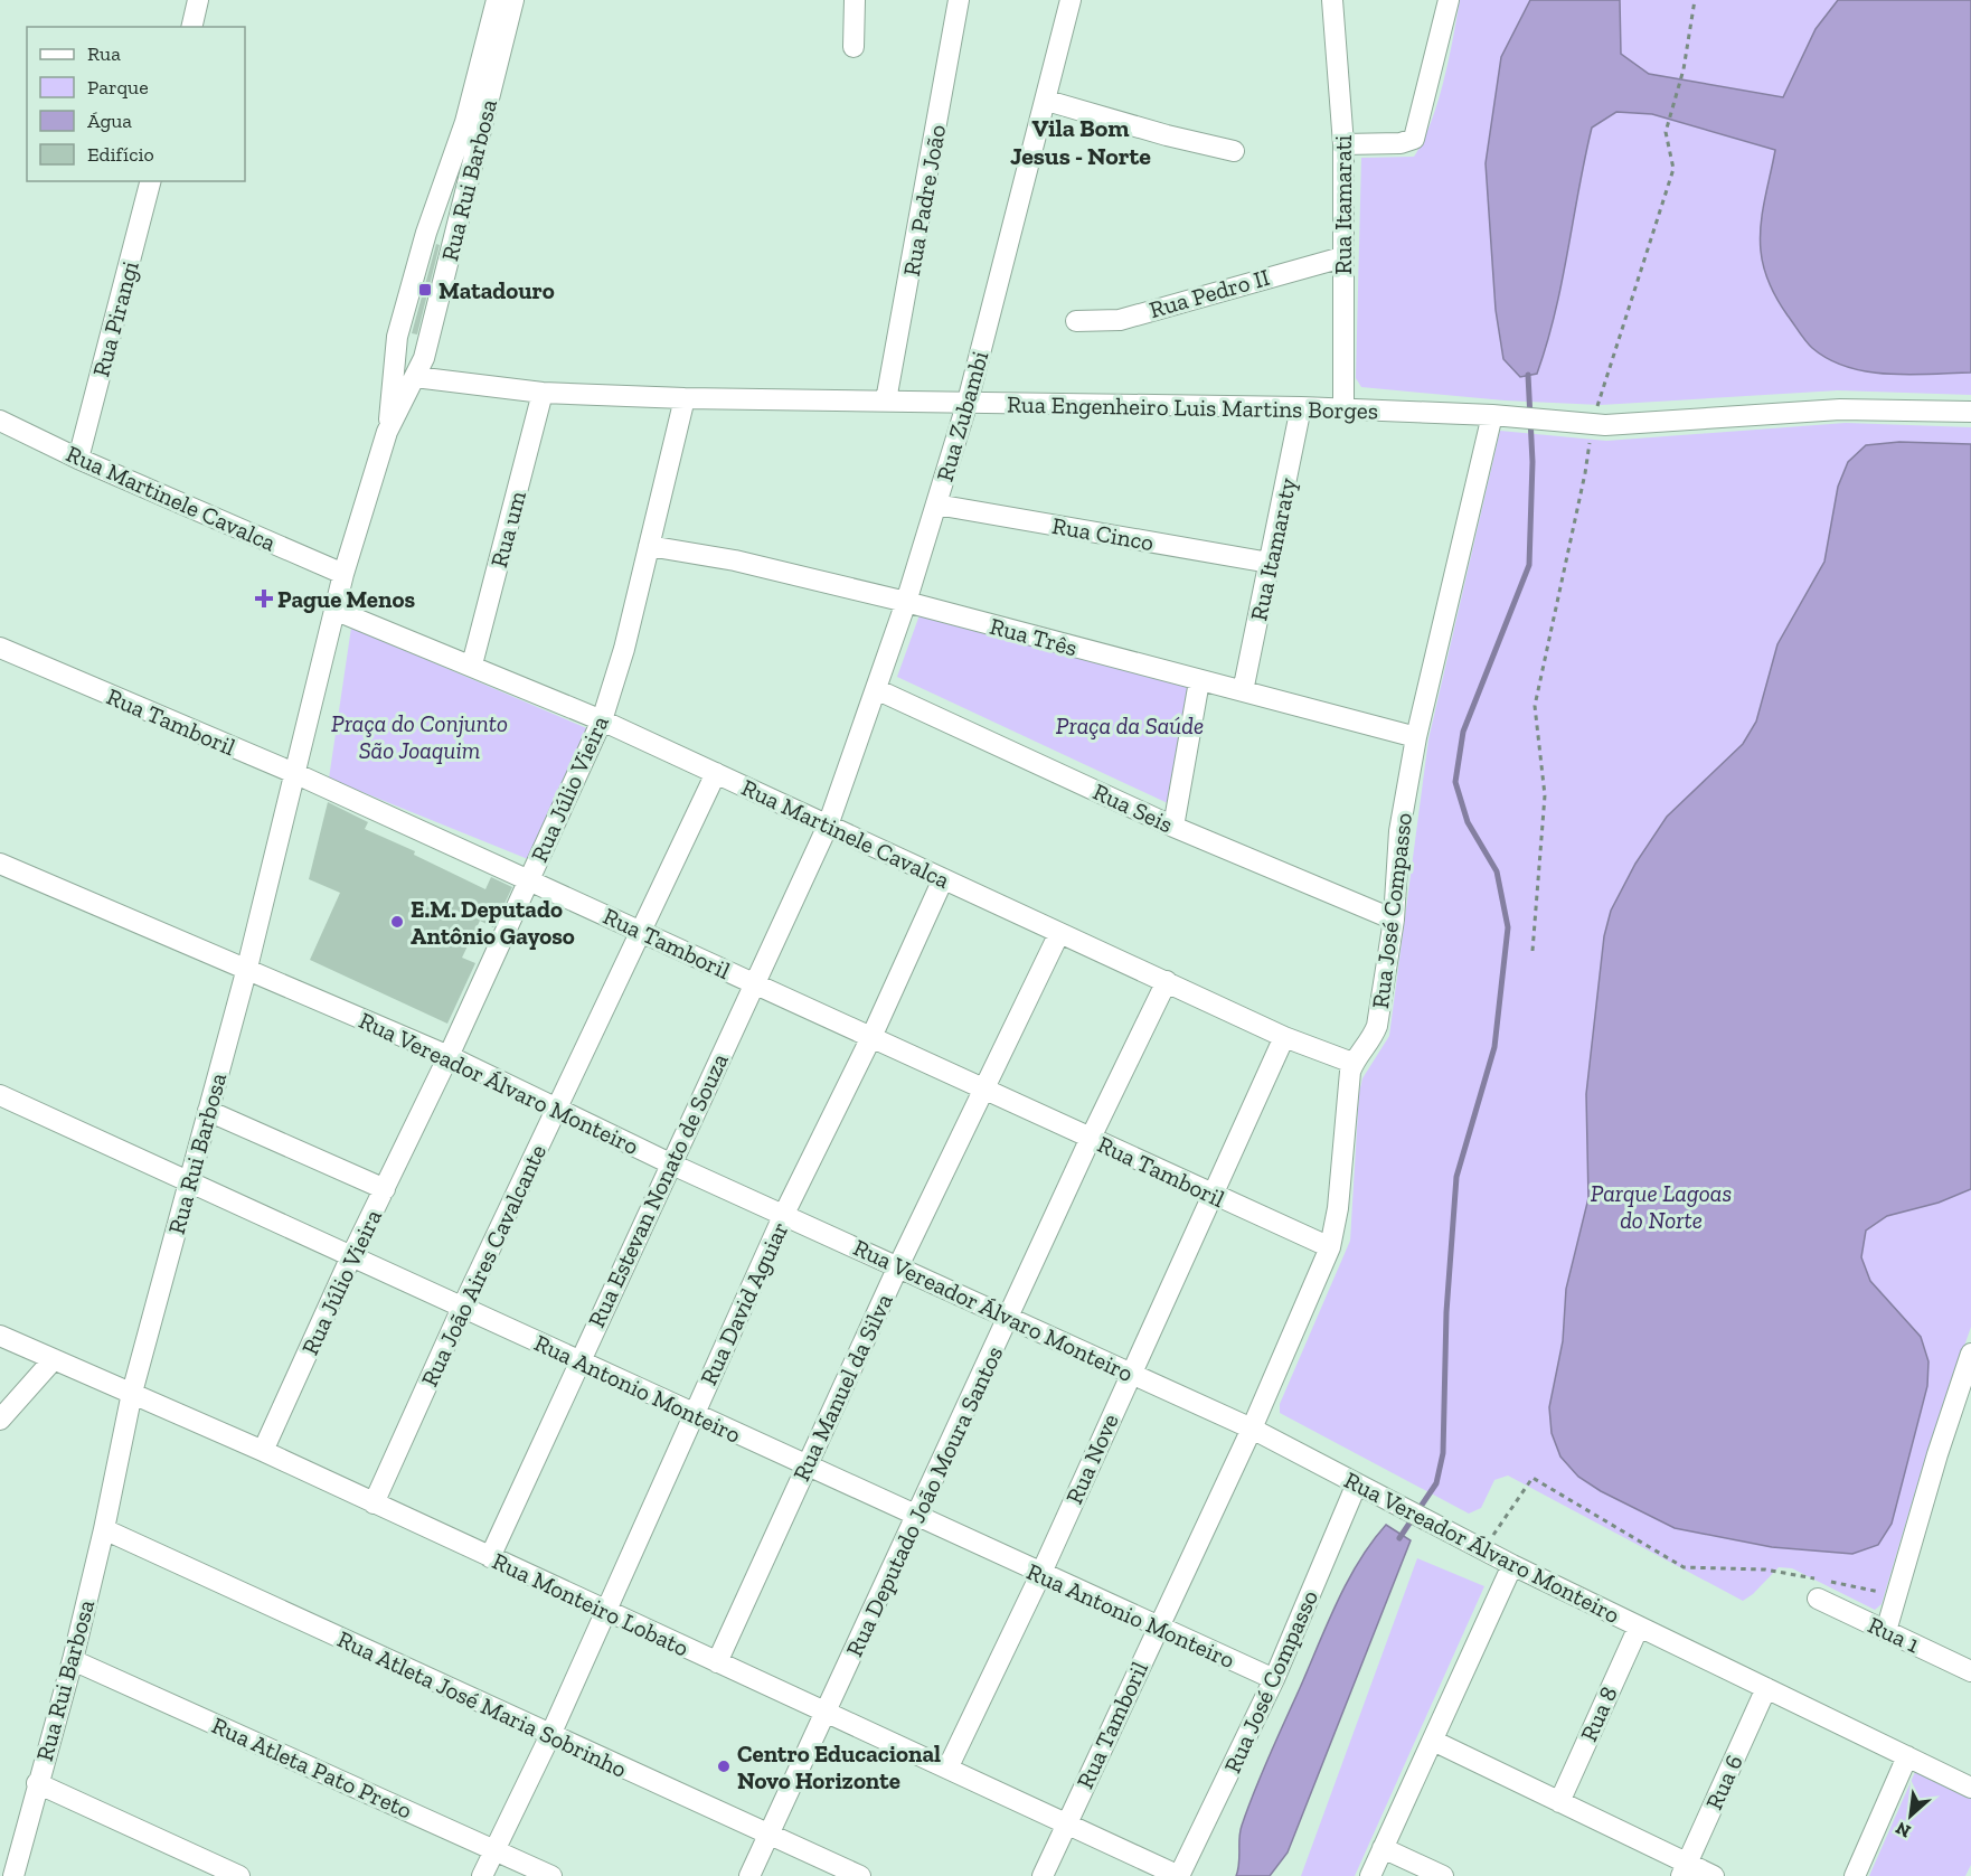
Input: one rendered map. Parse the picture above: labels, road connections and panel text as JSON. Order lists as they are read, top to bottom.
{
  "streets": {
    "street": [
      "Rua Rui Barbosa",
      "Rua Padre João",
      "Rua Itamarati",
      "Rua Pedro II",
      "Rua Pirangi",
      "Rua Engenheiro Luis Martins Borges",
      "Rua Zubambi",
      "Rua Martinele Cavalca",
      "Rua um",
      "Rua Cinco",
      "Rua Itamaraty",
      "Rua Três",
      "Rua Tamboril",
      "Rua Júlio Vieira",
      "Rua Seis",
      "Rua José Compasso",
      "Rua Vereador Álvaro Monteiro",
      "Rua Estevan Nonato de Souza",
      "Rua João Aires Cavalcante",
      "Rua David Aguiar",
      "Rua Manuel da Silva",
      "Rua Antonio Monteiro",
      "Rua Nove",
      "Rua Deputado João Moura Santos",
      "Rua Monteiro Lobato",
      "Rua 1",
      "Rua Atleta José Maria Sobrinho",
      "Rua 8",
      "Rua Atleta Pato Preto",
      "Rua 6"
    ]
  },
  "crossings": [
    ["Rua Rui Barbosa", "Rua Engenheiro Luis Martins Borges"],
    ["Rua Rui Barbosa", "Rua Martinele Cavalca"],
    ["Rua Rui Barbosa", "Rua Tamboril"],
    ["Rua Rui Barbosa", "Rua Vereador Álvaro Monteiro"],
    ["Rua Rui Barbosa", "Rua Antonio Monteiro"],
    ["Rua Rui Barbosa", "Rua Monteiro Lobato"],
    ["Rua Rui Barbosa", "Rua Atleta José Maria Sobrinho"],
    ["Rua Rui Barbosa", "Rua Atleta Pato Preto"],
    ["Rua Padre João", "Rua Engenheiro Luis Martins Borges"],
    ["Rua Itamarati", "Rua Pedro II"],
    ["Rua Itamarati", "Rua Engenheiro Luis Martins Borges"],
    ["Rua Pirangi", "Rua Martinele Cavalca"],
    ["Rua Engenheiro Luis Martins Borges", "Rua Zubambi"],
    ["Rua Engenheiro Luis Martins Borges", "Rua um"],
    ["Rua Engenheiro Luis Martins Borges", "Rua Itamaraty"],
    ["Rua Engenheiro Luis Martins Borges", "Rua Júlio Vieira"],
    ["Rua Engenheiro Luis Martins Borges", "Rua José Compasso"],
    ["Rua Zubambi", "Rua Martinele Cavalca"],
    ["Rua Zubambi", "Rua Cinco"],
    ["Rua Zubambi", "Rua Três"],
    ["Rua Zubambi", "Rua Seis"],
    ["Rua Zubambi", "Rua Estevan Nonato de Souza"],
    ["Rua Martinele Cavalca", "Rua um"],
    ["Rua Martinele Cavalca", "Rua Júlio Vieira"],
    ["Rua Martinele Cavalca", "Rua José Compasso"],
    ["Rua Martinele Cavalca", "Rua Estevan Nonato de Souza"],
    ["Rua Martinele Cavalca", "Rua João Aires Cavalcante"],
    ["Rua Martinele Cavalca", "Rua David Aguiar"],
    ["Rua Martinele Cavalca", "Rua Manuel da Silva"],
    ["Rua Martinele Cavalca", "Rua Nove"],
    ["Rua Martinele Cavalca", "Rua Deputado João Moura Santos"],
    ["Rua Cinco", "Rua Itamaraty"],
    ["Rua Itamaraty", "Rua Três"],
    ["Rua Três", "Rua Júlio Vieira"],
    ["Rua Três", "Rua José Compasso"],
    ["Rua Tamboril", "Rua Júlio Vieira"],
    ["Rua Tamboril", "Rua Vereador Álvaro Monteiro"],
    ["Rua Tamboril", "Rua Estevan Nonato de Souza"],
    ["Rua Tamboril", "Rua João Aires Cavalcante"],
    ["Rua Tamboril", "Rua David Aguiar"],
    ["Rua Tamboril", "Rua Manuel da Silva"],
    ["Rua Tamboril", "Rua Antonio Monteiro"],
    ["Rua Tamboril", "Rua Nove"],
    ["Rua Tamboril", "Rua Deputado João Moura Santos"],
    ["Rua Tamboril", "Rua Monteiro Lobato"],
    ["Rua Júlio Vieira", "Rua Vereador Álvaro Monteiro"],
    ["Rua Júlio Vieira", "Rua Antonio Monteiro"],
    ["Rua Júlio Vieira", "Rua Monteiro Lobato"],
    ["Rua Seis", "Rua José Compasso"],
    ["Rua José Compasso", "Rua Vereador Álvaro Monteiro"],
    ["Rua José Compasso", "Rua Antonio Monteiro"],
    ["Rua José Compasso", "Rua Monteiro Lobato"],
    ["Rua Vereador Álvaro Monteiro", "Rua Estevan Nonato de Souza"],
    ["Rua Vereador Álvaro Monteiro", "Rua João Aires Cavalcante"],
    ["Rua Vereador Álvaro Monteiro", "Rua David Aguiar"],
    ["Rua Vereador Álvaro Monteiro", "Rua Manuel da Silva"],
    ["Rua Vereador Álvaro Monteiro", "Rua Nove"],
    ["Rua Vereador Álvaro Monteiro", "Rua Deputado João Moura Santos"],
    ["Rua Vereador Álvaro Monteiro", "Rua 8"],
    ["Rua Vereador Álvaro Monteiro", "Rua 6"],
    ["Rua Estevan Nonato de Souza", "Rua Antonio Monteiro"],
    ["Rua Estevan Nonato de Souza", "Rua Monteiro Lobato"],
    ["Rua João Aires Cavalcante", "Rua Antonio Monteiro"],
    ["Rua João Aires Cavalcante", "Rua Monteiro Lobato"],
    ["Rua David Aguiar", "Rua Antonio Monteiro"],
    ["Rua David Aguiar", "Rua Monteiro Lobato"],
    ["Rua David Aguiar", "Rua Atleta José Maria Sobrinho"],
    ["Rua David Aguiar", "Rua Atleta Pato Preto"],
    ["Rua Manuel da Silva", "Rua Antonio Monteiro"],
    ["Rua Manuel da Silva", "Rua Monteiro Lobato"],
    ["Rua Antonio Monteiro", "Rua Nove"],
    ["Rua Antonio Monteiro", "Rua Deputado João Moura Santos"],
    ["Rua Nove", "Rua Monteiro Lobato"],
    ["Rua Deputado João Moura Santos", "Rua Monteiro Lobato"],
    ["Rua Deputado João Moura Santos", "Rua Atleta José Maria Sobrinho"]
  ],
  "districts": ["Vila Bom Jesus - Norte"],
  "parks": ["Praça do Conjunto São Joaquim", "Praça da Saúde", "Parque Lagoas do Norte"],
  "places": {
    "transit": ["Matadouro"],
    "health": ["Pague Menos"],
    "other": ["E.M. Deputado Antônio Gayoso", "Centro Educacional Novo Horizonte"]
  },
  "legend": [
    "Rua",
    "Parque",
    "Água",
    "Edifício"
  ],
  "north": "bottom left"
}
